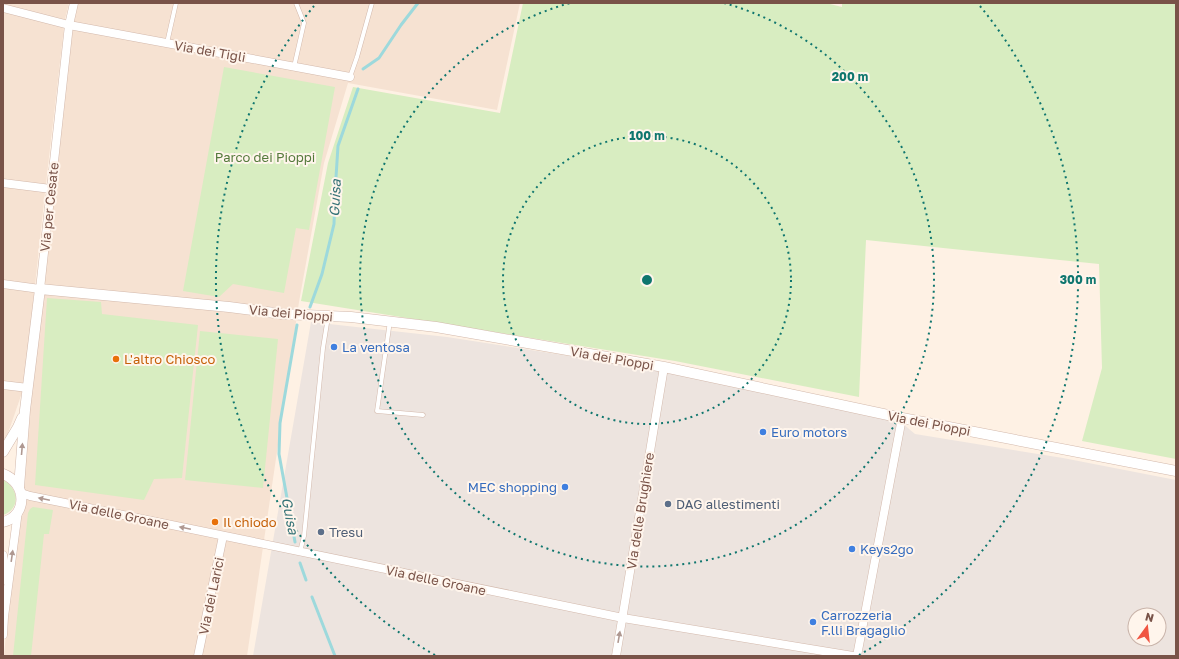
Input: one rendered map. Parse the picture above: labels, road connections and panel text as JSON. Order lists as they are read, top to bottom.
{
  "streets": {
    "street": [
      "Via dei Tigli",
      "Via per Cesate",
      "Via dei Pioppi",
      "Via delle Brughiere",
      "Via delle Groane",
      "Via dei Larici"
    ]
  },
  "crossings": [
    ["Via dei Tigli", "Via per Cesate"],
    ["Via per Cesate", "Via dei Pioppi"],
    ["Via per Cesate", "Via delle Groane"],
    ["Via dei Pioppi", "Via delle Brughiere"],
    ["Via delle Brughiere", "Via delle Groane"],
    ["Via delle Groane", "Via dei Larici"]
  ],
  "water": ["Guisa"],
  "parks": ["Parco dei Pioppi"],
  "places": [
    "La ventosa",
    "L'altro Chiosco",
    "Euro motors",
    "MEC shopping",
    "DAG allestimenti",
    "Il chiodo",
    "Tresu",
    "Keys2go",
    "Carrozzeria F.lli Bragaglio"
  ],
  "north": "top",
  "rings": ["200 m", "100 m", "300 m"]
}
